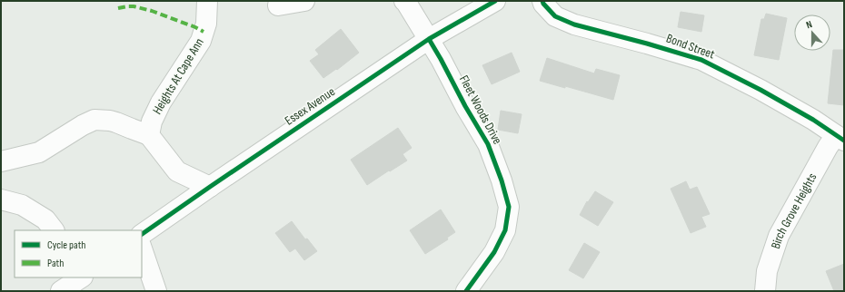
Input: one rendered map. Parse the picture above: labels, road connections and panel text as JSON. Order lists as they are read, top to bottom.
{
  "streets": {
    "street": [
      "Bond Street",
      "Heights At Cape Ann",
      "Essex Avenue",
      "Fleet Woods Drive",
      "Birch Grove Heights"
    ]
  },
  "crossings": [
    ["Bond Street", "Birch Grove Heights"],
    ["Essex Avenue", "Fleet Woods Drive"]
  ],
  "legend": ["Cycle path", "Path"],
  "north": "top"
}
